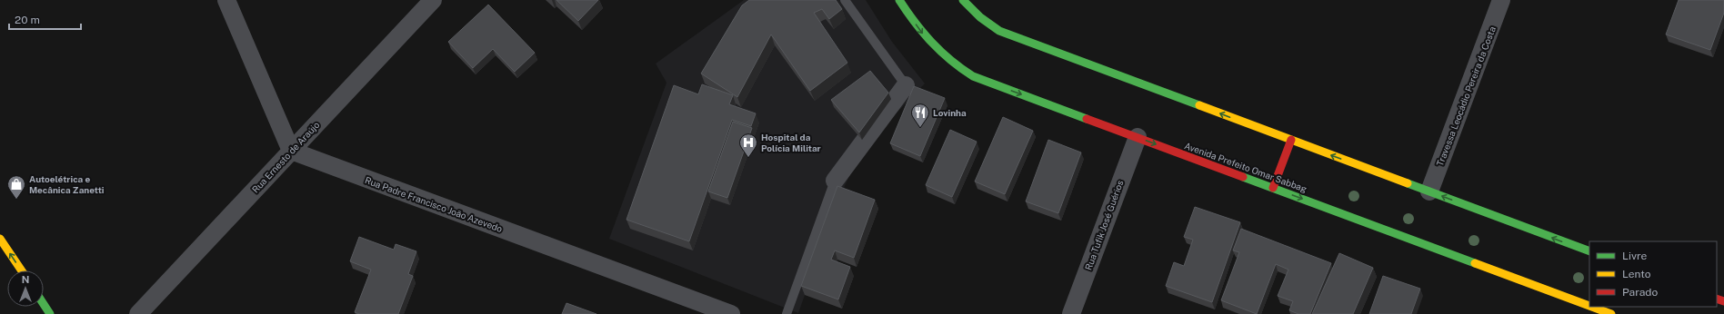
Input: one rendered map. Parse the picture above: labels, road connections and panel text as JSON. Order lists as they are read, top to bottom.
{
  "streets": {
    "main road": ["Avenida Prefeito Omar Sabbag"],
    "street": [
      "Travessa Leocádio Pereira da Costa",
      "Rua Ernesto de Araújo",
      "Rua Padre Francisco João Azevedo",
      "Rua Tufik José Guérios"
    ]
  },
  "crossings": [
    ["Rua Ernesto de Araújo", "Rua Padre Francisco João Azevedo"],
    ["Avenida Prefeito Omar Sabbag", "Rua Tufik José Guérios"]
  ],
  "places": {
    "restaurant": ["Lovinha"],
    "hospital": ["Hospital da Polícia Militar"],
    "shop": ["Autoelétrica e Mecânica Zanetti"]
  },
  "legend": ["Livre", "Lento", "Parado"],
  "scale_bar": "20 m",
  "north": "top"
}
